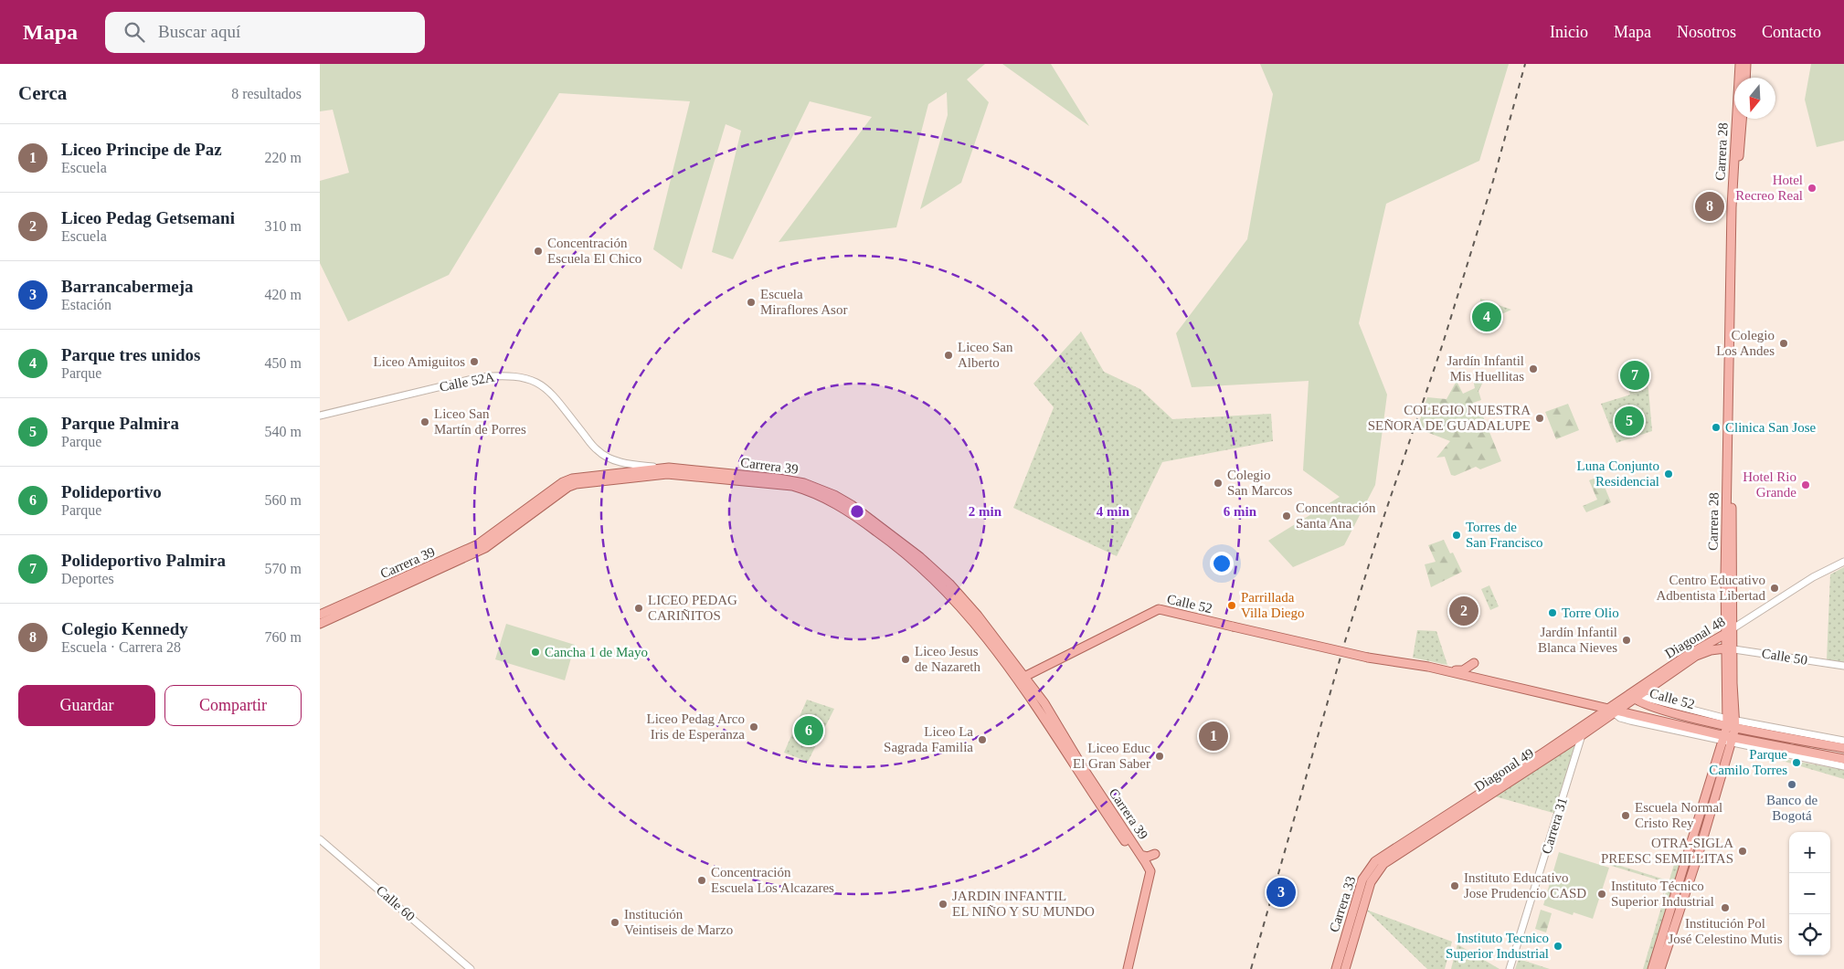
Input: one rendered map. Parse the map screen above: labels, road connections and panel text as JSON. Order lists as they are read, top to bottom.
{
  "streets": {
    "main road": [
      "Carrera 28",
      "Carrera 39",
      "Calle 52",
      "Diagonal 48",
      "Diagonal 49",
      "Carrera 33"
    ],
    "street": [
      "Calle 52A",
      "Calle 50",
      "Carrera 31",
      "Calle 60"
    ]
  },
  "crossings": [
    ["Carrera 28", "Calle 52"],
    ["Carrera 28", "Diagonal 48"],
    ["Carrera 28", "Calle 50"],
    ["Calle 52A", "Carrera 39"],
    ["Carrera 39", "Calle 52"],
    ["Calle 52", "Diagonal 48"],
    ["Calle 52", "Diagonal 49"],
    ["Diagonal 48", "Calle 50"],
    ["Diagonal 48", "Diagonal 49"],
    ["Diagonal 49", "Carrera 31"],
    ["Diagonal 49", "Carrera 33"]
  ],
  "places": [
    "Hotel Recreo Real",
    "Concentración Escuela El Chico",
    "Escuela Miraflores Asor",
    "Colegio Los Andes",
    "Liceo San Alberto",
    "Liceo Amiguitos",
    "Jardín Infantil Mis Huellitas",
    "COLEGIO NUESTRA SEÑORA DE GUADALUPE",
    "Liceo San Martín de Porres",
    "Clinica San Jose",
    "Luna Conjunto Residencial",
    "Colegio San Marcos",
    "Hotel Rio Grande",
    "Concentración Santa Ana",
    "Torres de San Francisco",
    "Centro Educativo Adbentista Libertad",
    "Parrillada Villa Diego",
    "LICEO PEDAG CARIÑITOS",
    "Torre Olio",
    "Jardín Infantil Blanca Nieves",
    "Cancha 1 de Mayo",
    "Liceo Jesus de Nazareth",
    "Liceo Pedag Arco Iris de Esperanza",
    "Liceo La Sagrada Familia",
    "Liceo Educ El Gran Saber",
    "Parque Camilo Torres",
    "Banco de Bogotá",
    "Escuela Normal Cristo Rey",
    "OTRA-SIGLA PREESC SEMILLITAS",
    "Concentración Escuela Los Alcazares",
    "Instituto Educativo Jose Prudencio CASD",
    "Instituto Técnico Superior Industrial",
    "JARDIN INFANTIL EL NIÑO Y SU MUNDO",
    "Institución Pol José Celestino Mutis",
    "Institución Veintiseis de Marzo",
    "Instituto Tecnico Superior Industrial"
  ],
  "north": "bottom",
  "page": {
    "header": "Mapa",
    "search": "Buscar aquí",
    "nav": [
      "Inicio",
      "Mapa",
      "Nosotros",
      "Contacto"
    ],
    "heading": ["Cerca", "8 resultados"],
    "list": [
      {
        "mark": "1",
        "name": "Liceo Principe de Paz",
        "note": "Escuela",
        "value": "220 m"
      },
      {
        "mark": "2",
        "name": "Liceo Pedag Getsemani",
        "note": "Escuela",
        "value": "310 m"
      },
      {
        "mark": "3",
        "name": "Barrancabermeja",
        "note": "Estación",
        "value": "420 m"
      },
      {
        "mark": "4",
        "name": "Parque tres unidos",
        "note": "Parque",
        "value": "450 m"
      },
      {
        "mark": "5",
        "name": "Parque Palmira",
        "note": "Parque",
        "value": "540 m"
      },
      {
        "mark": "6",
        "name": "Polideportivo",
        "note": "Parque",
        "value": "560 m"
      },
      {
        "mark": "7",
        "name": "Polideportivo Palmira",
        "note": "Deportes",
        "value": "570 m"
      },
      {
        "mark": "8",
        "name": "Colegio Kennedy",
        "note": "Escuela · Carrera 28",
        "value": "760 m"
      }
    ],
    "pins": [
      "8",
      "4",
      "7",
      "5",
      "2",
      "6",
      "1",
      "3"
    ],
    "buttons": ["Guardar", "Compartir"],
    "map_buttons": ["+", "−"]
  },
  "rings": ["2 min", "4 min", "6 min"]
}
